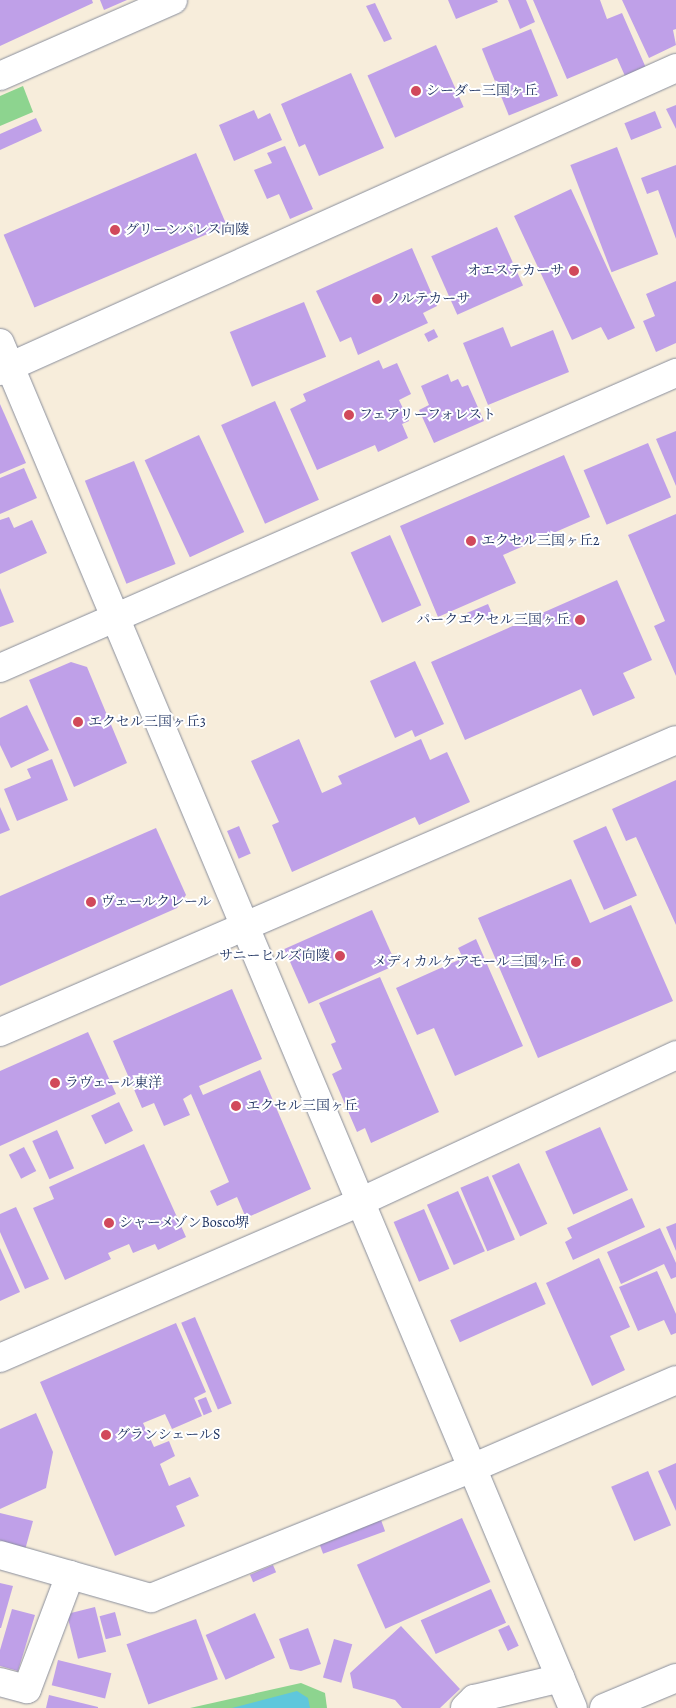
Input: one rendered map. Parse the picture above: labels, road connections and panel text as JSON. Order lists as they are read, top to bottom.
{
  "places": [
    "シーダー三国ヶ丘",
    "グリーンパレス向陵",
    "オエステカーサ",
    "ノルテカーサ",
    "フェアリーフォレスト",
    "エクセル三国ヶ丘2",
    "パークエクセル三国ヶ丘",
    "エクセル三国ヶ丘3",
    "ヴェールクレール",
    "サニーヒルズ向陵",
    "メディカルケアモール三国ヶ丘",
    "ラヴェール東洋",
    "エクセル三国ヶ丘",
    "シャーメゾンBosco堺",
    "グランシェールS"
  ]
}
